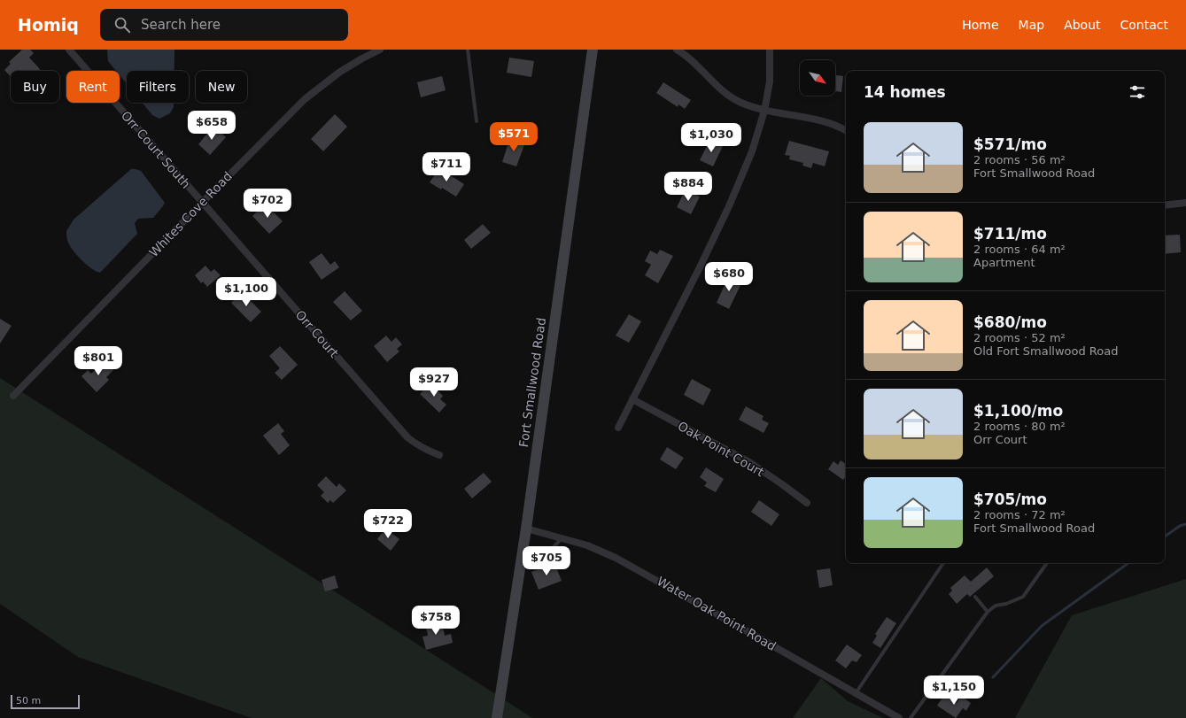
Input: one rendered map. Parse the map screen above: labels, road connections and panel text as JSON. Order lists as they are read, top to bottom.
{
  "streets": {
    "main road": ["Fort Smallwood Road"],
    "street": [
      "Orr Court South",
      "Whites Cove Road",
      "Orr Court",
      "Oak Point Court",
      "Water Oak Point Road"
    ]
  },
  "crossings": [
    ["Orr Court South", "Whites Cove Road"],
    ["Orr Court South", "Orr Court"],
    ["Whites Cove Road", "Orr Court"],
    ["Fort Smallwood Road", "Water Oak Point Road"]
  ],
  "scale_bar": "50 m",
  "north": "bottom right",
  "page": {
    "header": "Homiq",
    "search": "Search here",
    "nav": [
      "Home",
      "Map",
      "About",
      "Contact"
    ],
    "chip": [
      "Buy",
      "Rent",
      "Filters",
      "New"
    ],
    "heading": "14 homes",
    "price": [
      "$658",
      "$571",
      "$1,030",
      "$711",
      "$884",
      "$702",
      "$680",
      "$1,100",
      "$801",
      "$927",
      "$722",
      "$705",
      "$758",
      "$1,150"
    ],
    "list": [
      {
        "name": "$571/mo",
        "note": "2 rooms · 56 m² · Fort Smallwood Road"
      },
      {
        "name": "$711/mo",
        "note": "2 rooms · 64 m² · Apartment"
      },
      {
        "name": "$680/mo",
        "note": "2 rooms · 52 m² · Old Fort Smallwood Road"
      },
      {
        "name": "$1,100/mo",
        "note": "2 rooms · 80 m² · Orr Court"
      },
      {
        "name": "$705/mo",
        "note": "2 rooms · 72 m² · Fort Smallwood Road"
      }
    ],
    "scale": "50 m"
  }
}
